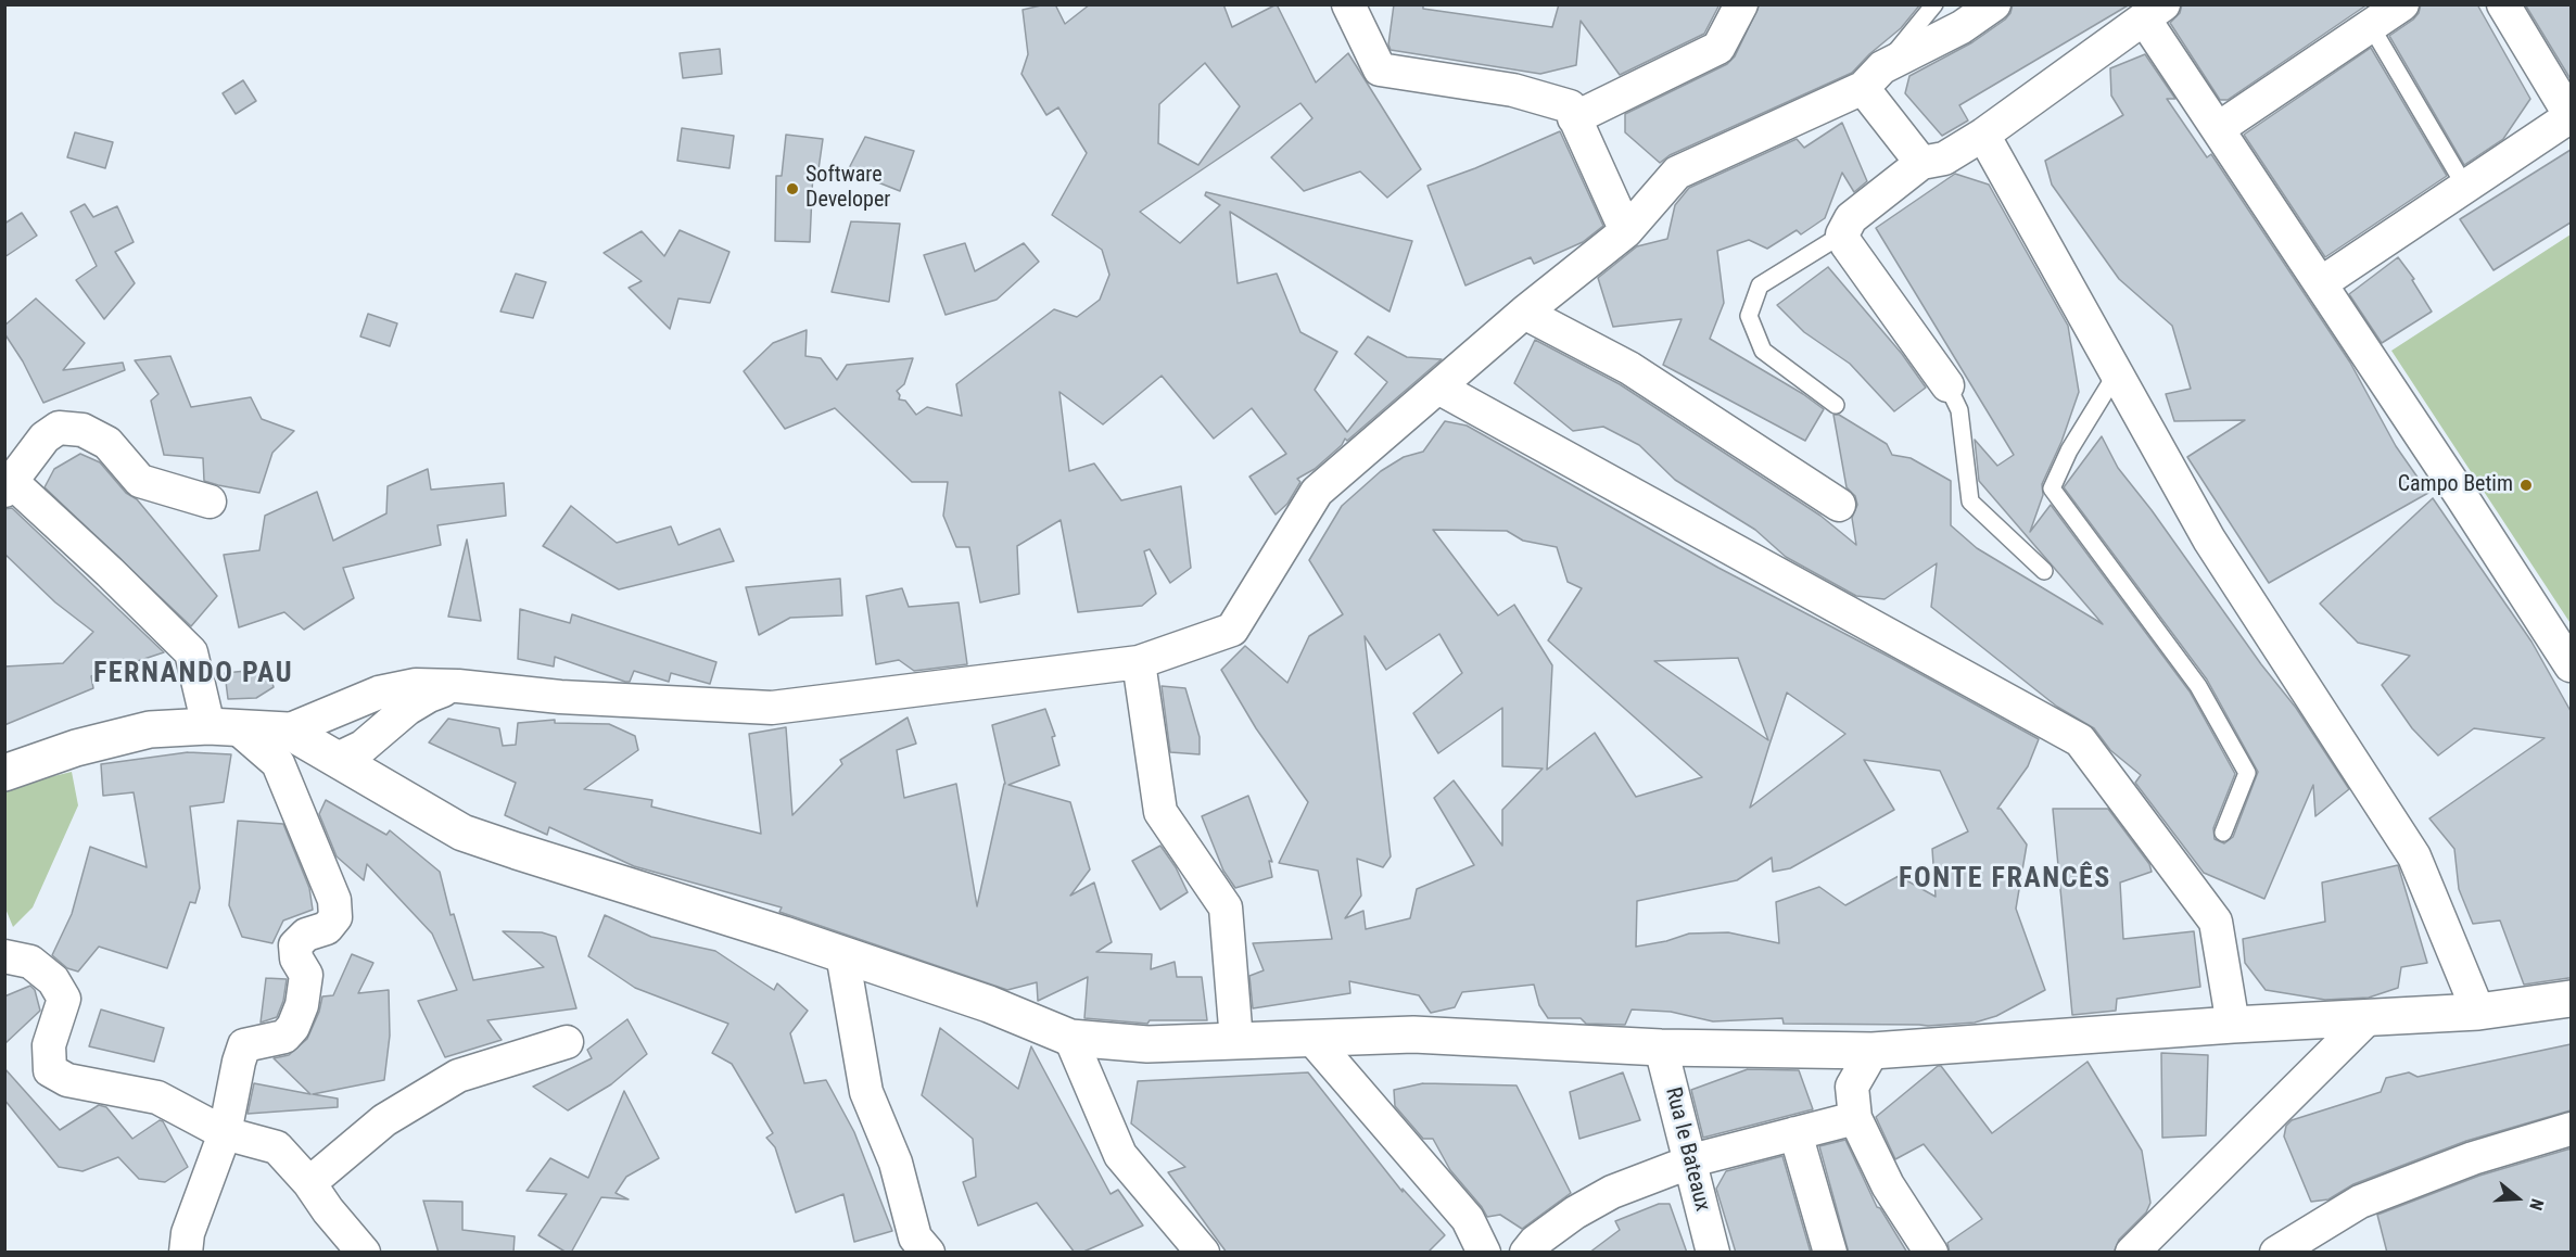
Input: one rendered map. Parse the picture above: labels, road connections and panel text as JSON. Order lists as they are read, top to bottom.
{
  "streets": {
    "street": ["Rua le Bateaux"]
  },
  "districts": ["FERNANDO PAU", "FONTE FRANCÊS"],
  "places": ["Software Developer", "Campo Betim"],
  "north": "right"
}
